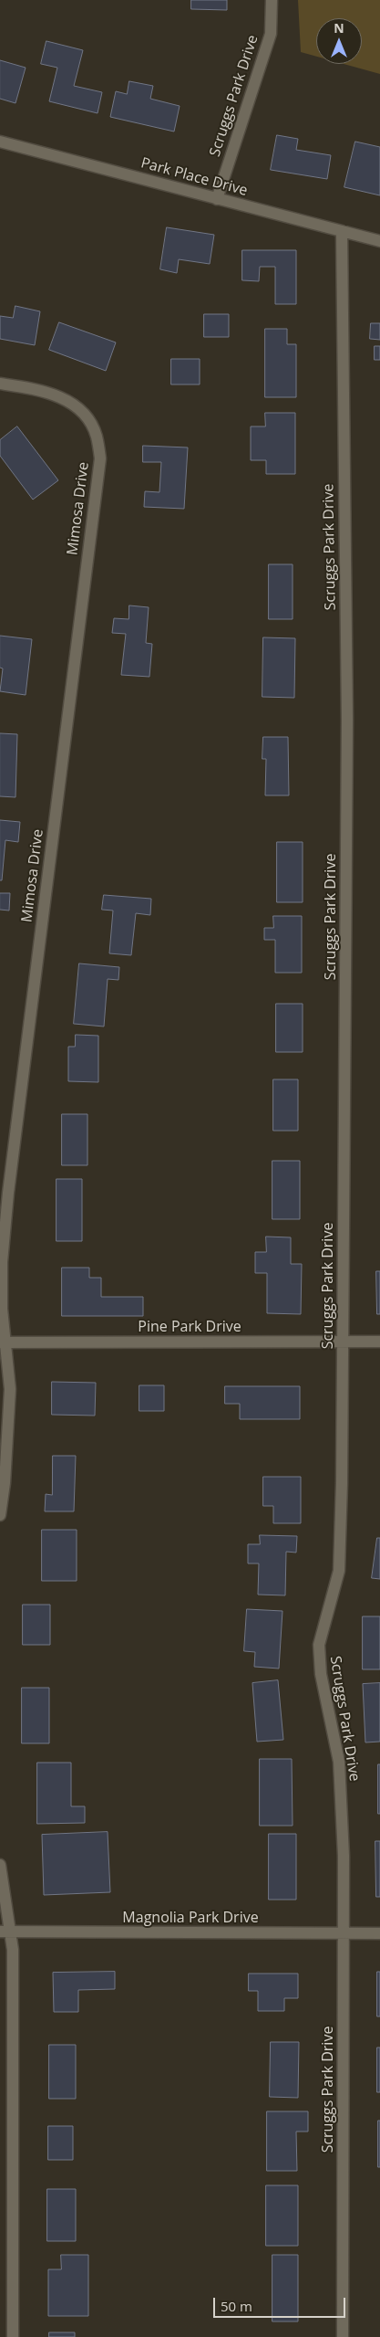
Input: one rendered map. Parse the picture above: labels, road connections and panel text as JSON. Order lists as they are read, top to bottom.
{
  "streets": {
    "street": [
      "Scruggs Park Drive",
      "Park Place Drive",
      "Mimosa Drive",
      "Pine Park Drive",
      "Magnolia Park Drive"
    ]
  },
  "crossings": [
    ["Scruggs Park Drive", "Park Place Drive"],
    ["Scruggs Park Drive", "Pine Park Drive"],
    ["Scruggs Park Drive", "Magnolia Park Drive"],
    ["Mimosa Drive", "Pine Park Drive"]
  ],
  "scale_bar": "50 m",
  "north": "top"
}
